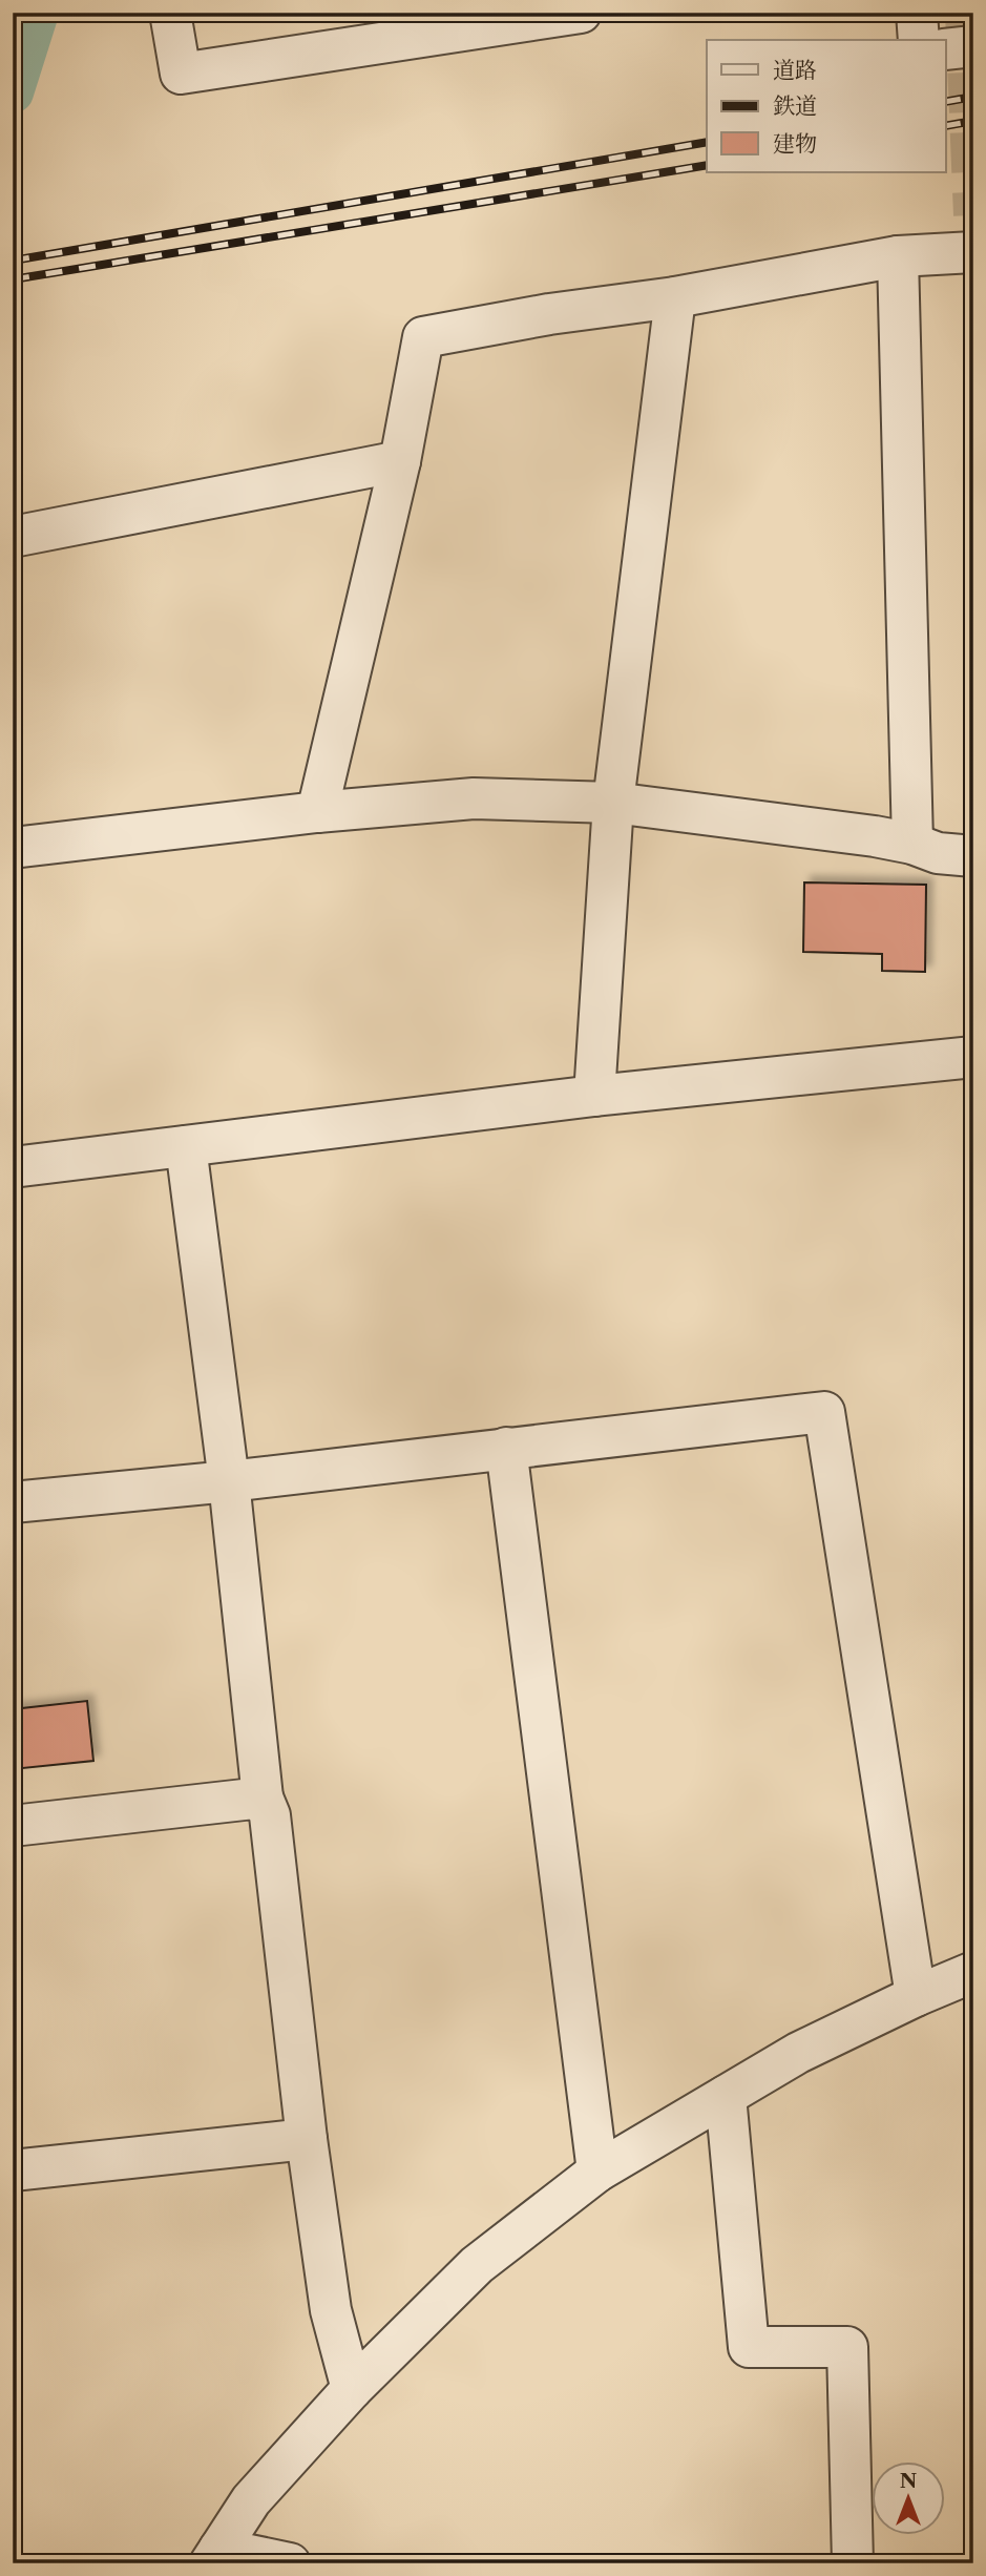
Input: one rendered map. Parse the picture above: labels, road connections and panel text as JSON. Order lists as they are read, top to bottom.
{
  "legend": ["道路", "鉄道", "建物"],
  "north": "top"
}
